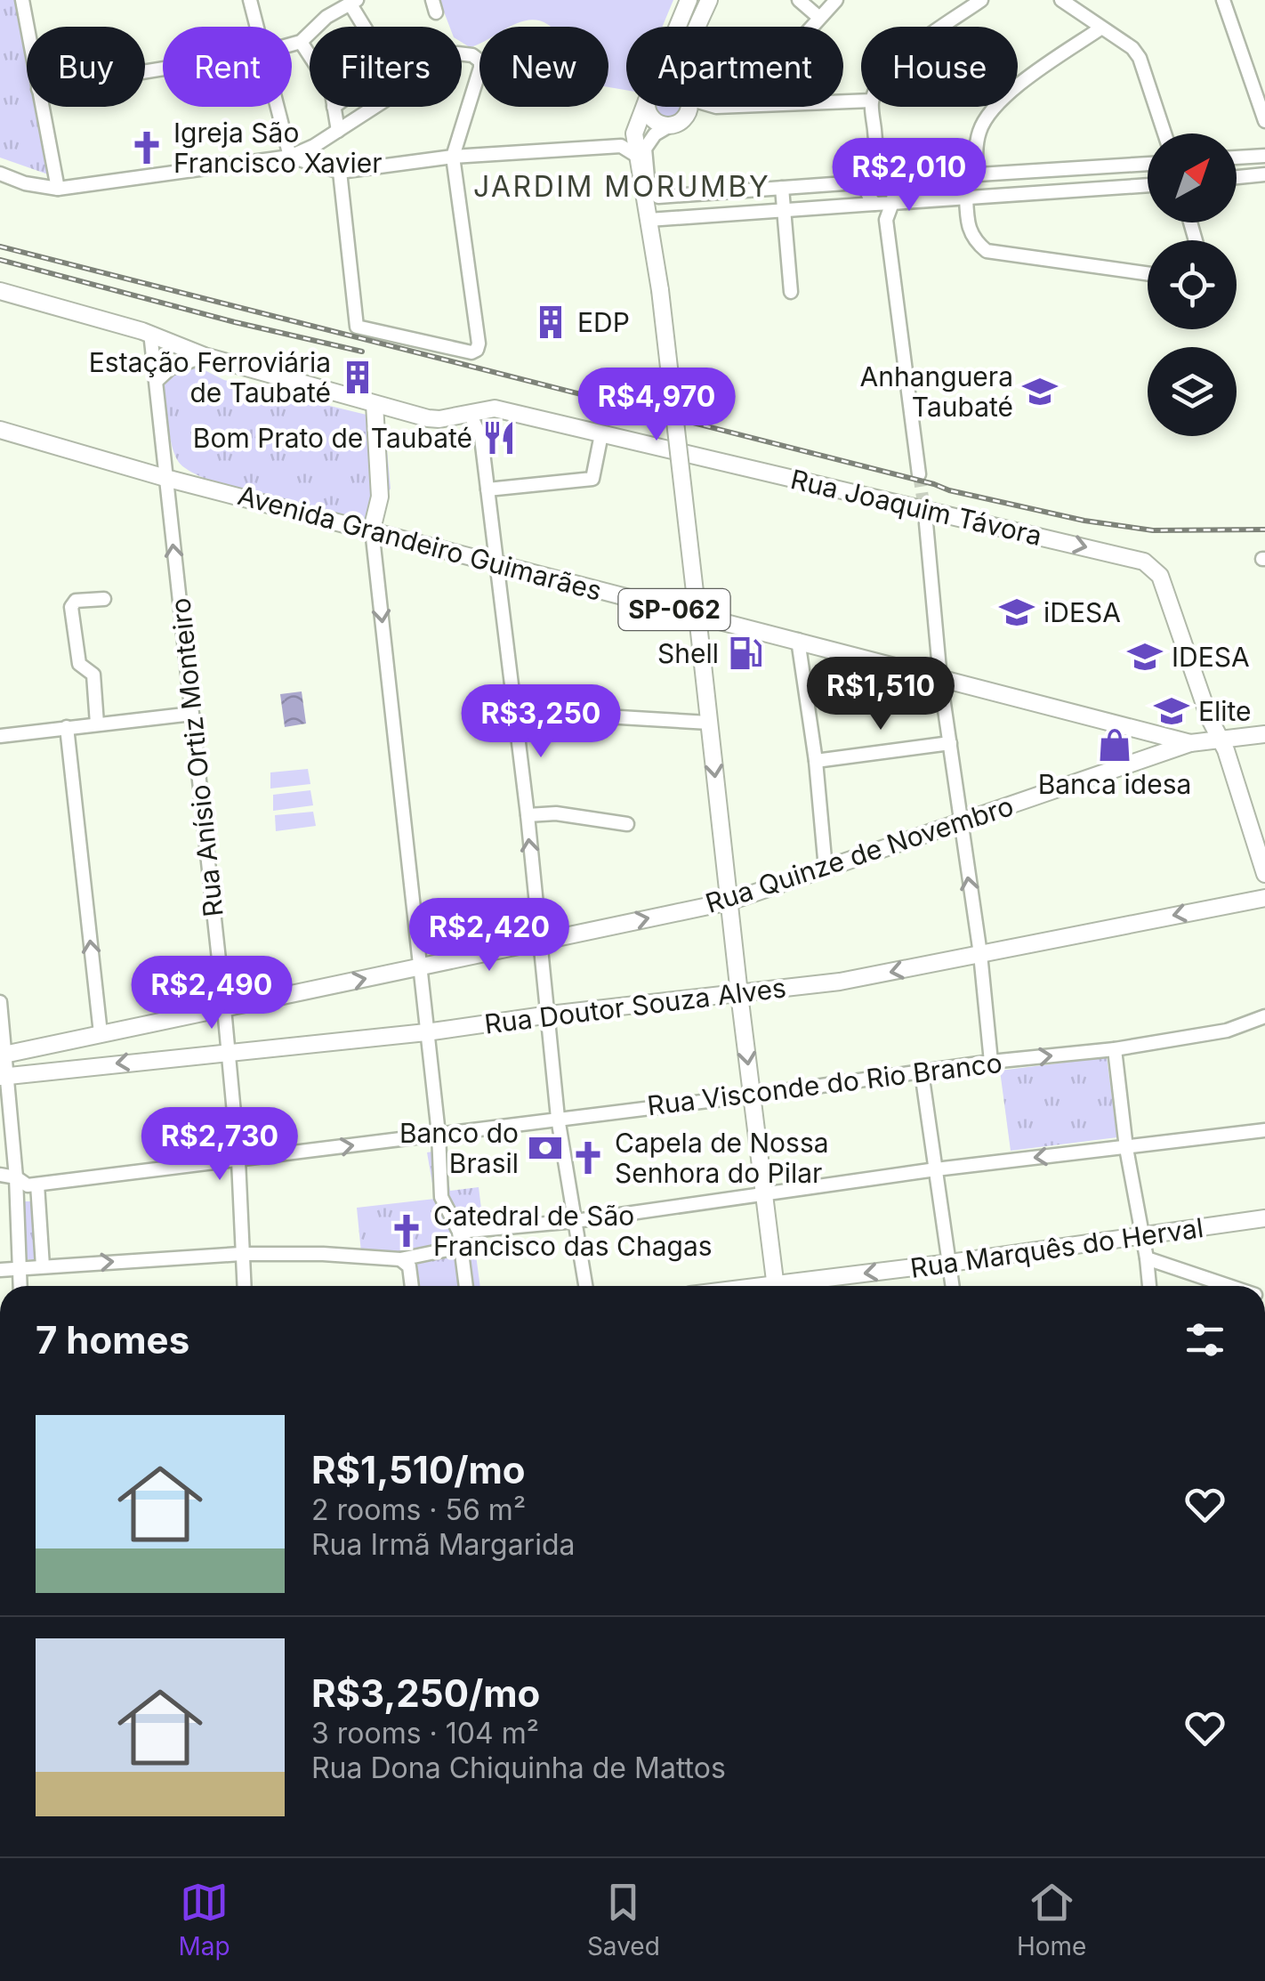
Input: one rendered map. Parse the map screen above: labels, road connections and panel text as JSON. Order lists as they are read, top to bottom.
{
  "streets": {
    "main road": [
      "Rua Joaquim Távora",
      "Avenida Grandeiro Guimarães",
      "SP-062",
      "Rua Quinze de Novembro",
      "Rua Doutor Souza Alves",
      "Rua Marquês do Herval"
    ],
    "street": ["Rua Anísio Ortiz Monteiro", "Rua Visconde do Rio Branco"]
  },
  "crossings": [
    ["Rua Joaquim Távora", "Rua Anísio Ortiz Monteiro"],
    ["Rua Joaquim Távora", "Rua Quinze de Novembro"],
    ["Avenida Grandeiro Guimarães", "SP-062"],
    ["Avenida Grandeiro Guimarães", "Rua Anísio Ortiz Monteiro"],
    ["Avenida Grandeiro Guimarães", "Rua Quinze de Novembro"],
    ["SP-062", "Rua Anísio Ortiz Monteiro"],
    ["Rua Anísio Ortiz Monteiro", "Rua Quinze de Novembro"],
    ["Rua Anísio Ortiz Monteiro", "Rua Doutor Souza Alves"],
    ["Rua Anísio Ortiz Monteiro", "Rua Visconde do Rio Branco"]
  ],
  "one_way": ["Rua Joaquim Távora", "Rua Doutor Souza Alves"],
  "districts": ["JARDIM MORUMBY"],
  "places": {
    "church": ["Igreja São Francisco Xavier", "Capela de Nossa Senhora do Pilar", "Catedral de São Francisco das Chagas"],
    "building": ["EDP", "Estação Ferroviária de Taubaté"],
    "school or university": [
      "Anhanguera Taubaté",
      "iDESA",
      "IDESA",
      "Elite"
    ],
    "restaurant": ["Bom Prato de Taubaté"],
    "fuel station": ["Shell"],
    "shop": ["Banca idesa"],
    "bank": ["Banco do Brasil"]
  },
  "north": "top right",
  "page": {
    "chip": [
      "Buy",
      "Rent",
      "Filters",
      "New",
      "Apartment",
      "House"
    ],
    "price": [
      "R$2,010",
      "R$4,970",
      "R$1,510",
      "R$3,250",
      "R$2,420",
      "R$2,490",
      "R$2,730"
    ],
    "heading": "7 homes",
    "list": [
      {
        "name": "R$1,510/mo",
        "note": "2 rooms · 56 m² · Rua Irmã Margarida"
      },
      {
        "name": "R$3,250/mo",
        "note": "3 rooms · 104 m² · Rua Dona Chiquinha de Mattos"
      }
    ],
    "tabs": ["Map", "Saved", "Home"]
  }
}
